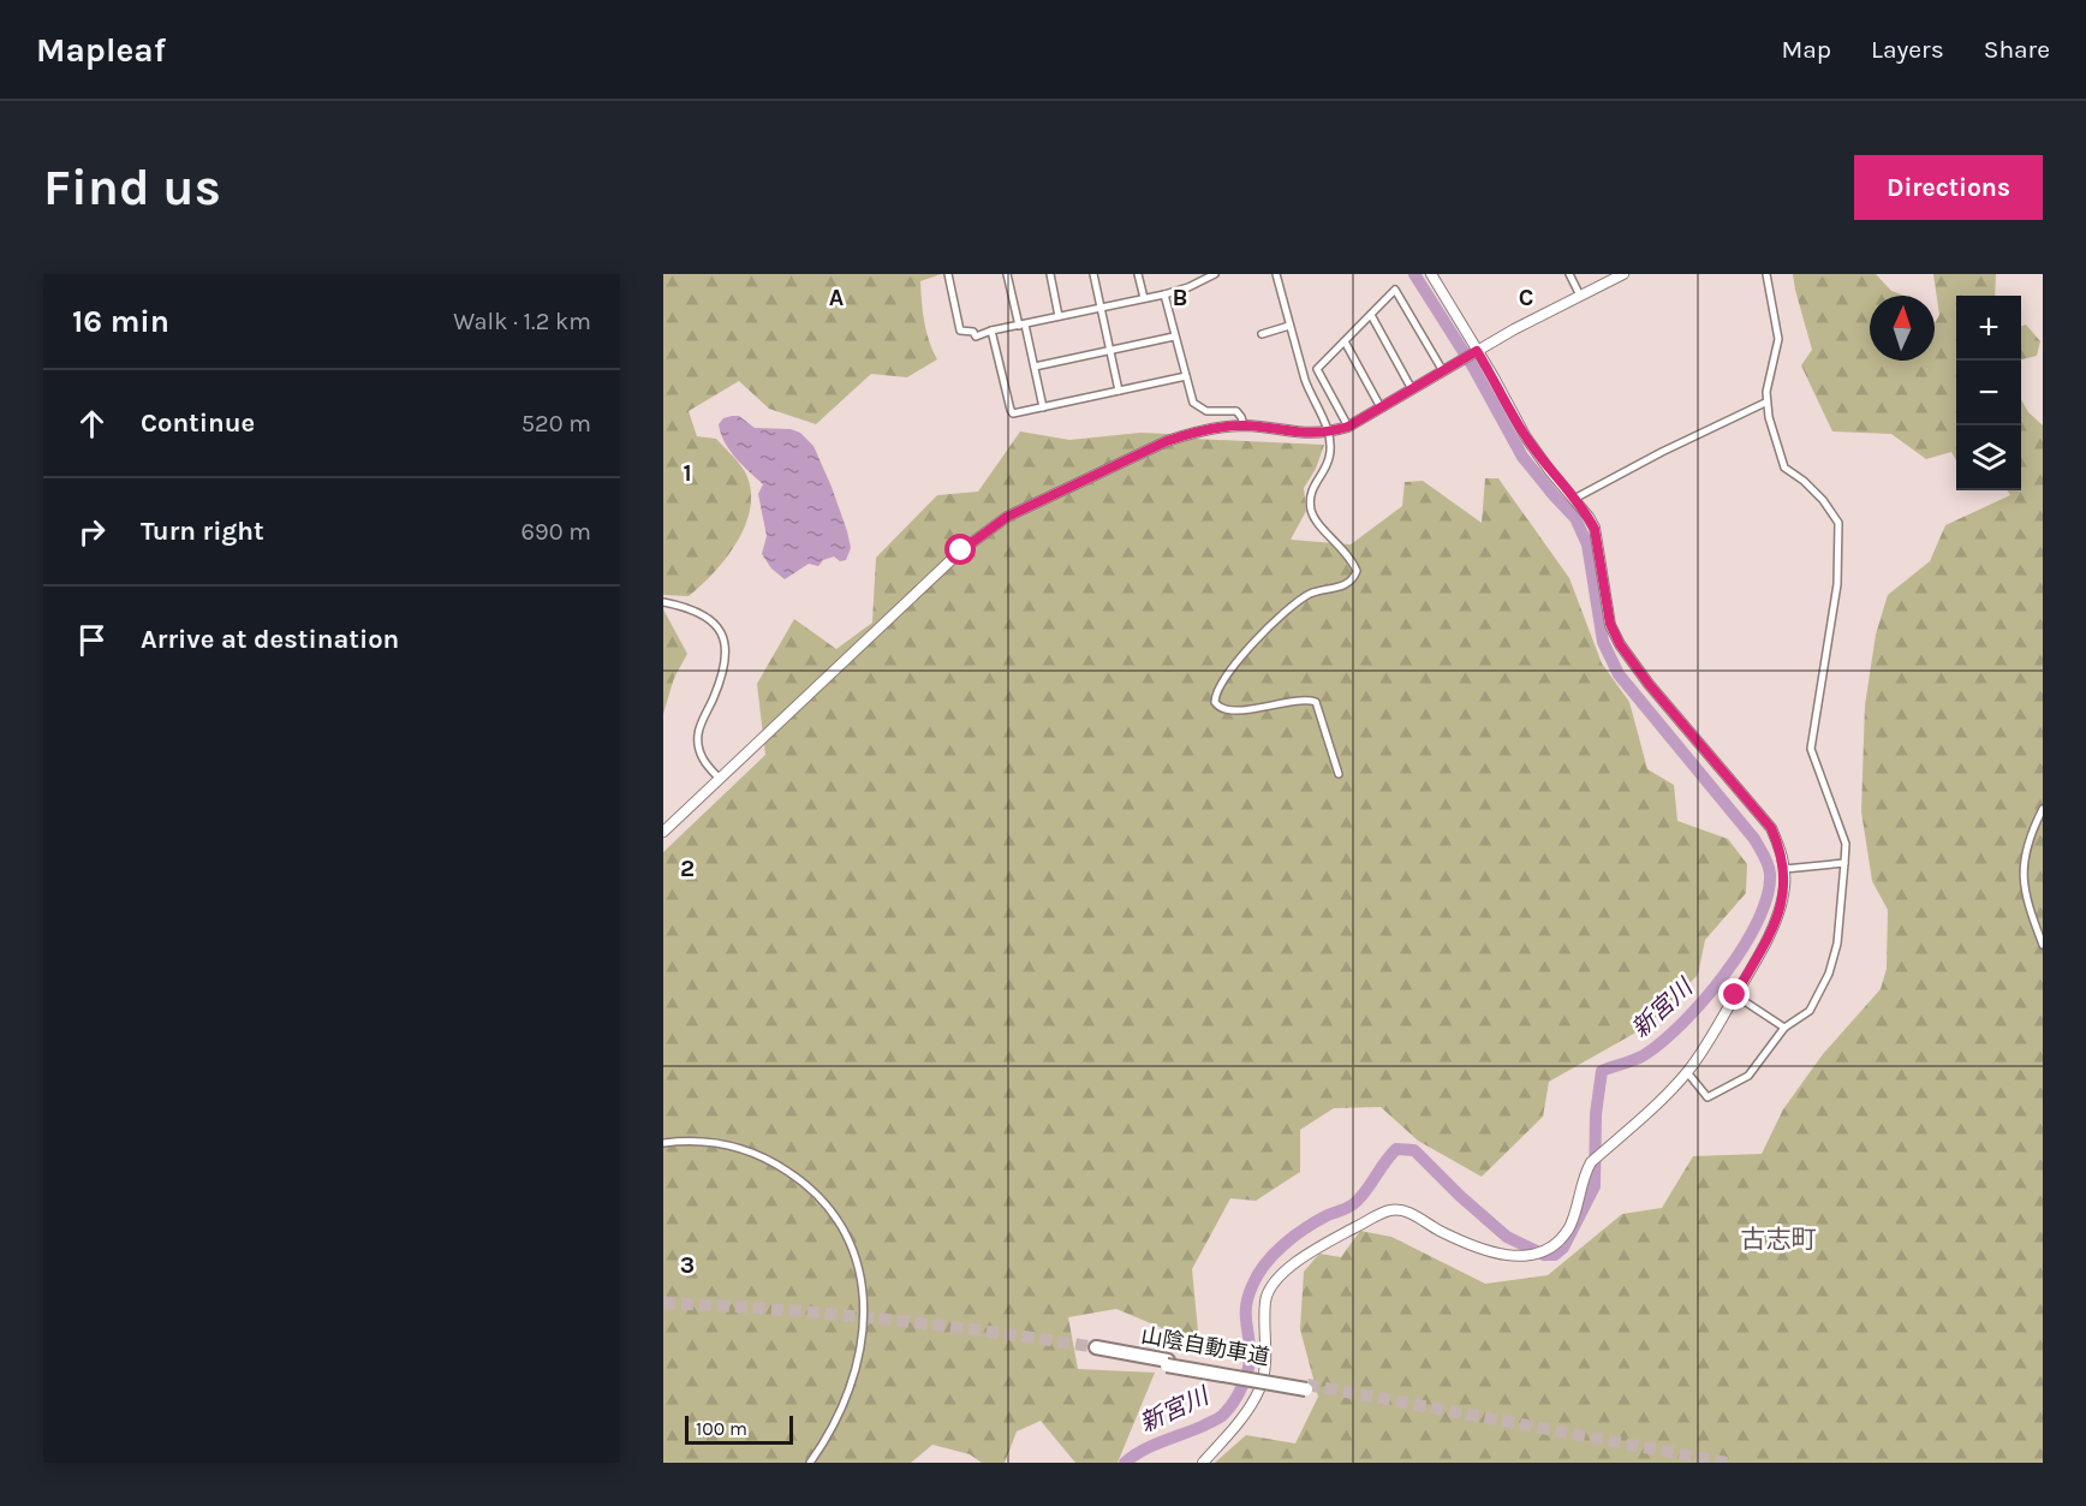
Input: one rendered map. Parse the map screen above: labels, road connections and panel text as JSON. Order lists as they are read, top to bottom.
{
  "streets": {
    "highway": ["山陰自動車道"]
  },
  "districts": ["古志町"],
  "water": ["新宮川"],
  "scale_bar": "100 m",
  "north": "top",
  "page": {
    "header": "Mapleaf",
    "nav": ["Map", "Layers", "Share"],
    "buttons": "Directions",
    "title": "Find us",
    "heading": ["16 min", "Walk · 1.2 km"],
    "map_buttons": ["+", "−"],
    "list": [
      ["Continue", "520 m"],
      ["Turn right", "690 m"],
      "Arrive at destination"
    ],
    "scale": "100 m"
  },
  "grid": {
    "columns": ["A", "B", "C"],
    "rows": ["1", "2", "3"]
  }
}
